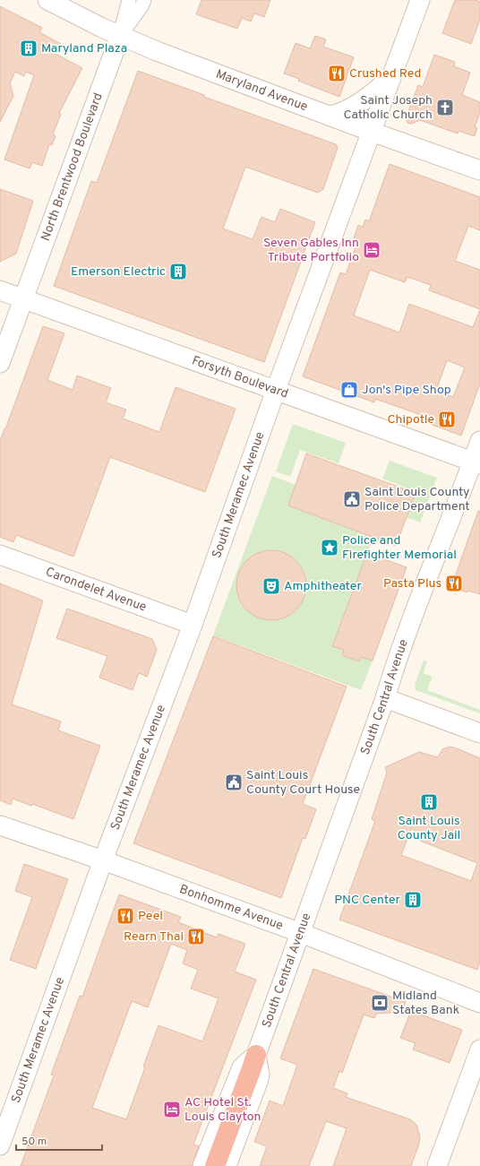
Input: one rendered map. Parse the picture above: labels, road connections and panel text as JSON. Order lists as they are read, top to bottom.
{
  "streets": {
    "street": [
      "Maryland Avenue",
      "North Brentwood Boulevard",
      "Forsyth Boulevard",
      "South Meramec Avenue",
      "Carondelet Avenue",
      "South Central Avenue",
      "Bonhomme Avenue"
    ]
  },
  "crossings": [
    ["Maryland Avenue", "North Brentwood Boulevard"],
    ["Maryland Avenue", "South Meramec Avenue"],
    ["North Brentwood Boulevard", "Forsyth Boulevard"],
    ["Forsyth Boulevard", "South Meramec Avenue"],
    ["Forsyth Boulevard", "South Central Avenue"],
    ["South Meramec Avenue", "Carondelet Avenue"],
    ["South Meramec Avenue", "Bonhomme Avenue"],
    ["South Central Avenue", "Bonhomme Avenue"]
  ],
  "places": {
    "building": [
      "Maryland Plaza",
      "Emerson Electric",
      "Saint Louis County Jail",
      "PNC Center"
    ],
    "restaurant": [
      "Crushed Red",
      "Chipotle",
      "Pasta Plus",
      "Peel",
      "Rearn Thai"
    ],
    "church": ["Saint Joseph Catholic Church"],
    "hotel": ["Seven Gables Inn Tribute Portfolio", "AC Hotel St. Louis Clayton"],
    "shop": ["Jon's Pipe Shop"],
    "public building": ["Saint Louis County Police Department", "Saint Louis County Court House"],
    "place": ["Police and Firefighter Memorial"],
    "theatre": ["Amphitheater"],
    "bank": ["Midland States Bank"]
  },
  "scale_bar": "50 m"
}
